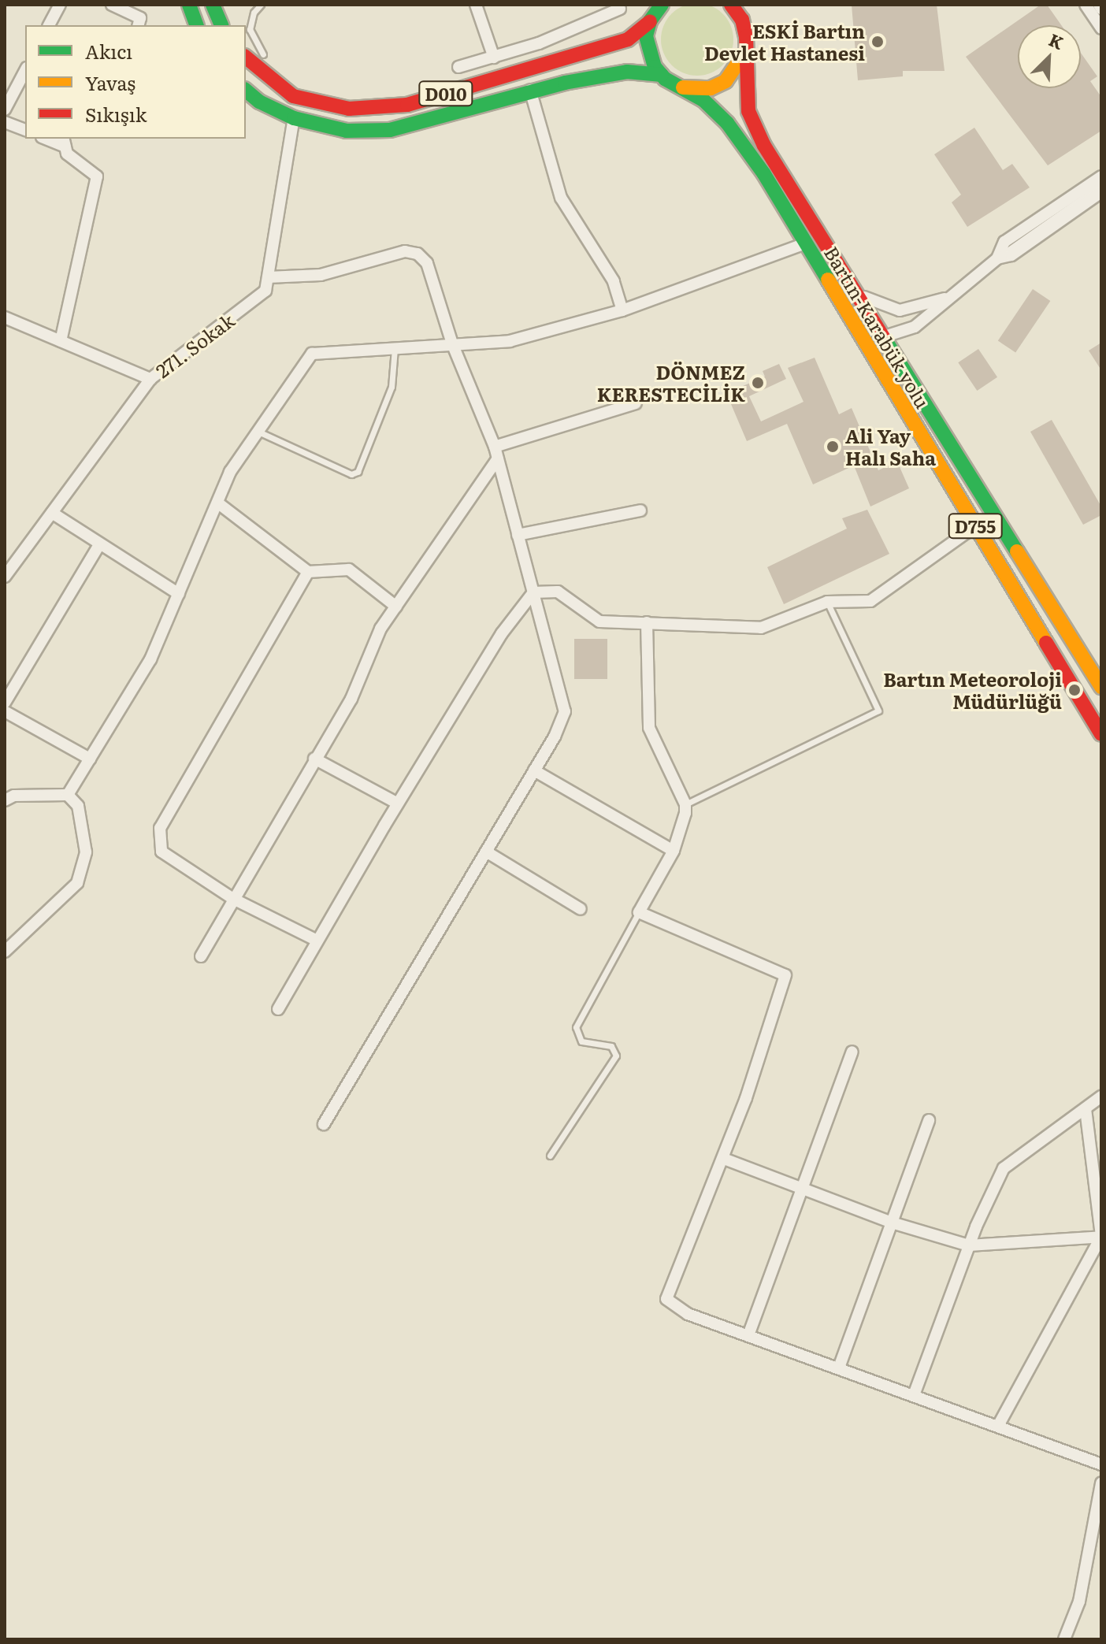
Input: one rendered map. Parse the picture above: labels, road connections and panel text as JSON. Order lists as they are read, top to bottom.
{
  "streets": {
    "highway": ["D010", "Bartın-Karabük yolu", "D755"],
    "street": ["271. Sokak"]
  },
  "crossings": [
    ["D010", "Bartın-Karabük yolu"],
    ["D010", "271. Sokak"]
  ],
  "places": [
    "ESKİ Bartın Devlet Hastanesi",
    "DÖNMEZ KERESTECİLİK",
    "Ali Yay Halı Saha",
    "Bartın Meteoroloji Müdürlüğü"
  ],
  "legend": ["Akıcı", "Yavaş", "Sıkışık"],
  "north": "top right"
}
